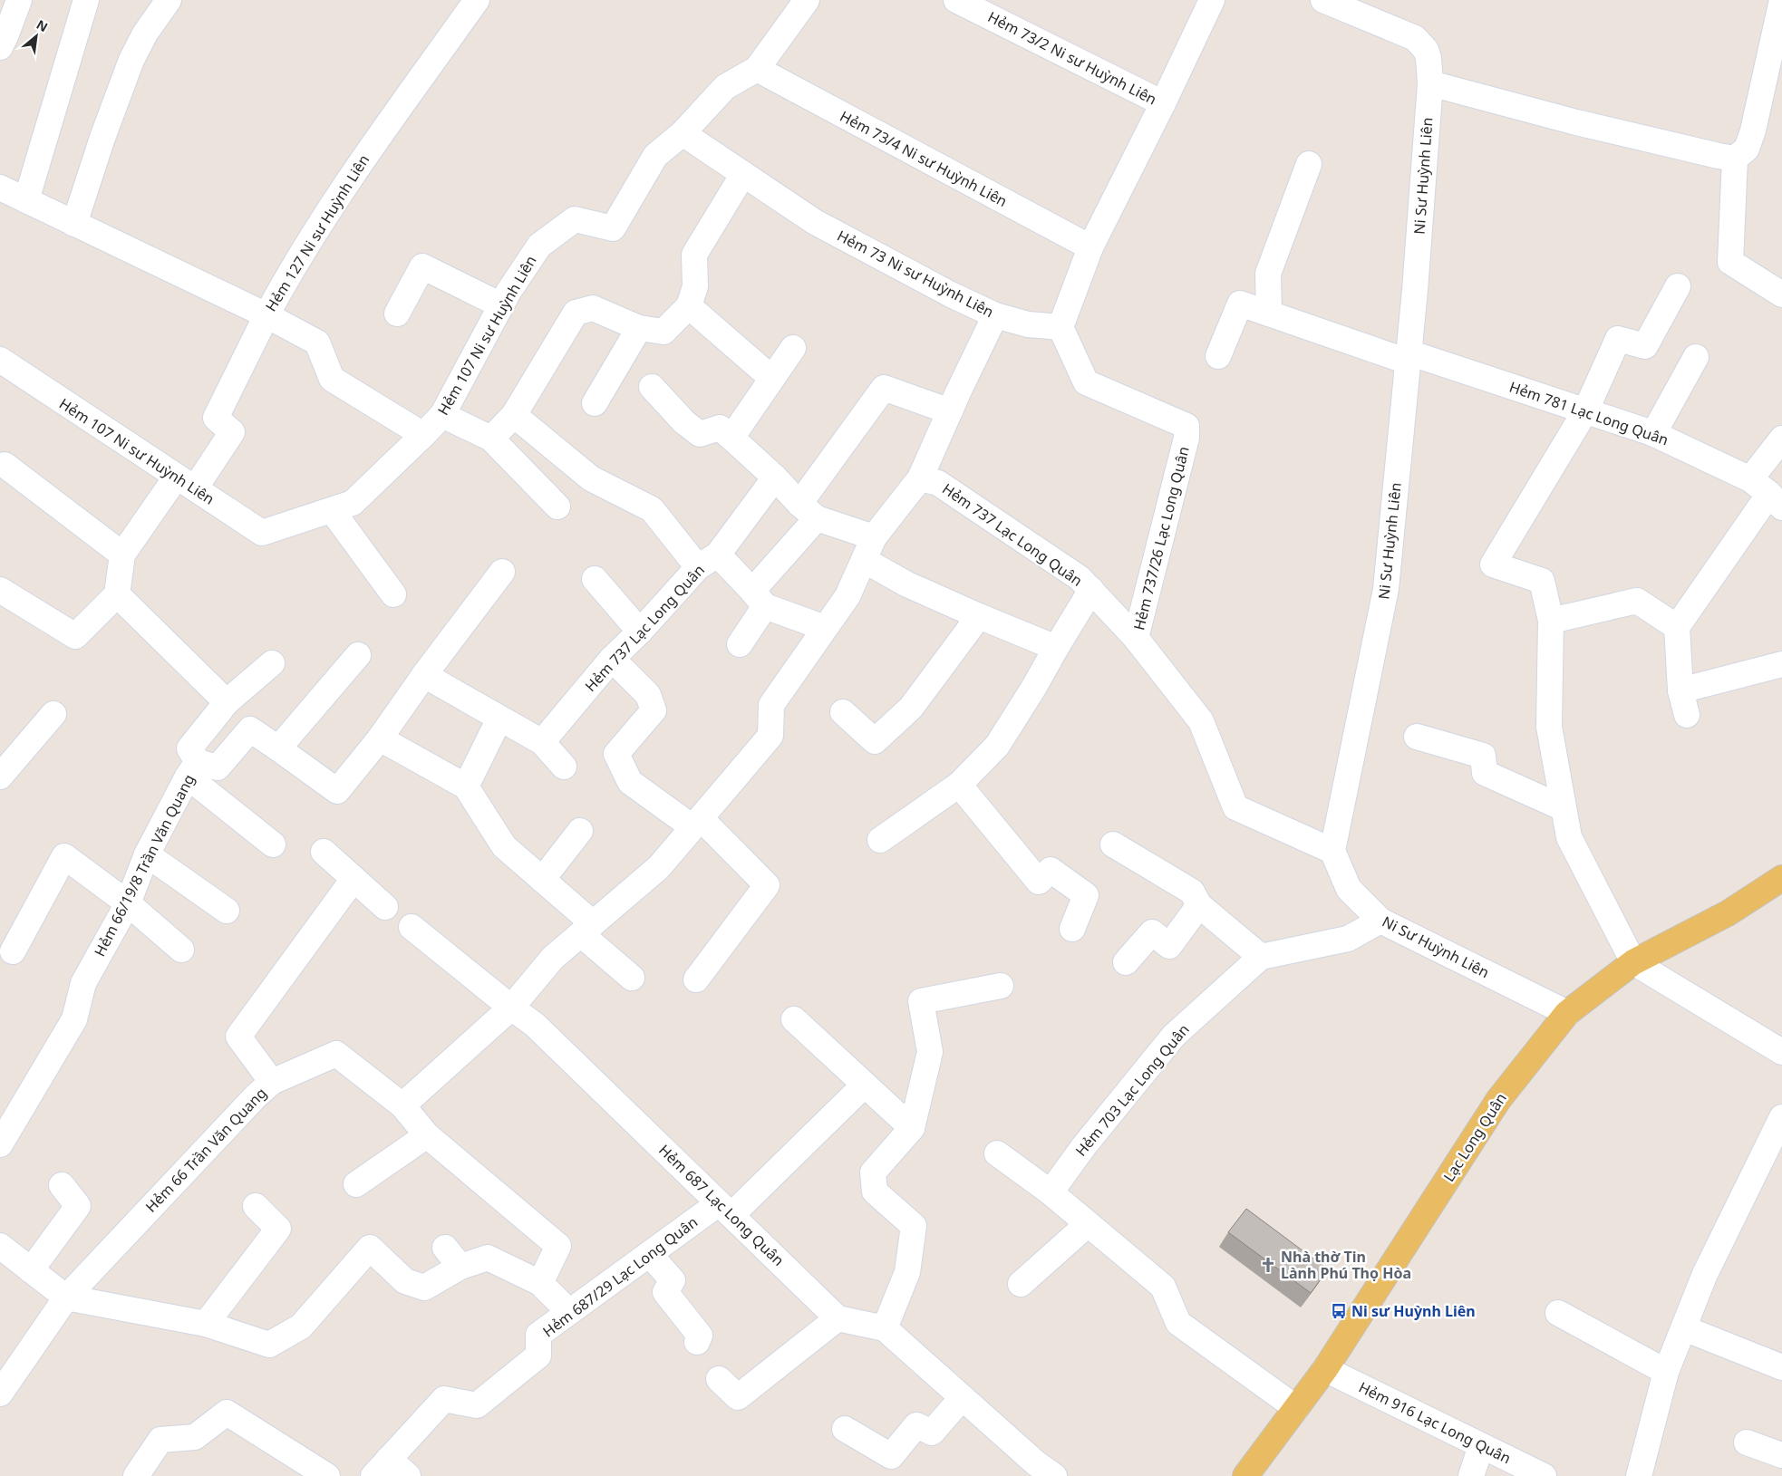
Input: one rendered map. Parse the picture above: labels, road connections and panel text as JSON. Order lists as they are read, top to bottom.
{
  "streets": {
    "main road": ["Lạc Long Quân"],
    "street": [
      "Hẻm 73/2 Ni sư Huỳnh Liên",
      "Hẻm 73/4 Ni sư Huỳnh Liên",
      "Ni Sư Huỳnh Liên",
      "Hẻm 127 Ni sư Huỳnh Liên",
      "Hẻm 73 Ni sư Huỳnh Liên",
      "Hẻm 107 Ni sư Huỳnh Liên",
      "Hẻm 781 Lạc Long Quân",
      "Hẻm 737 Lạc Long Quân",
      "Hẻm 737/26 Lạc Long Quân",
      "Hẻm 66/19/8 Trần Văn Quang",
      "Hẻm 703 Lạc Long Quân",
      "Hẻm 66 Trần Văn Quang",
      "Hẻm 687 Lạc Long Quân",
      "Hẻm 687/29 Lạc Long Quân",
      "Hẻm 916 Lạc Long Quân"
    ]
  },
  "crossings": [
    ["Hẻm 73/4 Ni sư Huỳnh Liên", "Hẻm 107 Ni sư Huỳnh Liên"],
    ["Ni Sư Huỳnh Liên", "Hẻm 781 Lạc Long Quân"],
    ["Ni Sư Huỳnh Liên", "Hẻm 737 Lạc Long Quân"],
    ["Ni Sư Huỳnh Liên", "Lạc Long Quân"],
    ["Hẻm 73 Ni sư Huỳnh Liên", "Hẻm 107 Ni sư Huỳnh Liên"],
    ["Hẻm 73 Ni sư Huỳnh Liên", "Hẻm 737/26 Lạc Long Quân"],
    ["Hẻm 737 Lạc Long Quân", "Hẻm 737/26 Lạc Long Quân"],
    ["Lạc Long Quân", "Hẻm 916 Lạc Long Quân"],
    ["Hẻm 687 Lạc Long Quân", "Hẻm 687/29 Lạc Long Quân"]
  ],
  "places": {
    "church": ["Nhà thờ Tin Lành Phú Thọ Hòa"],
    "bus stop": ["Ni sư Huỳnh Liên"]
  },
  "north": "top right"
}
